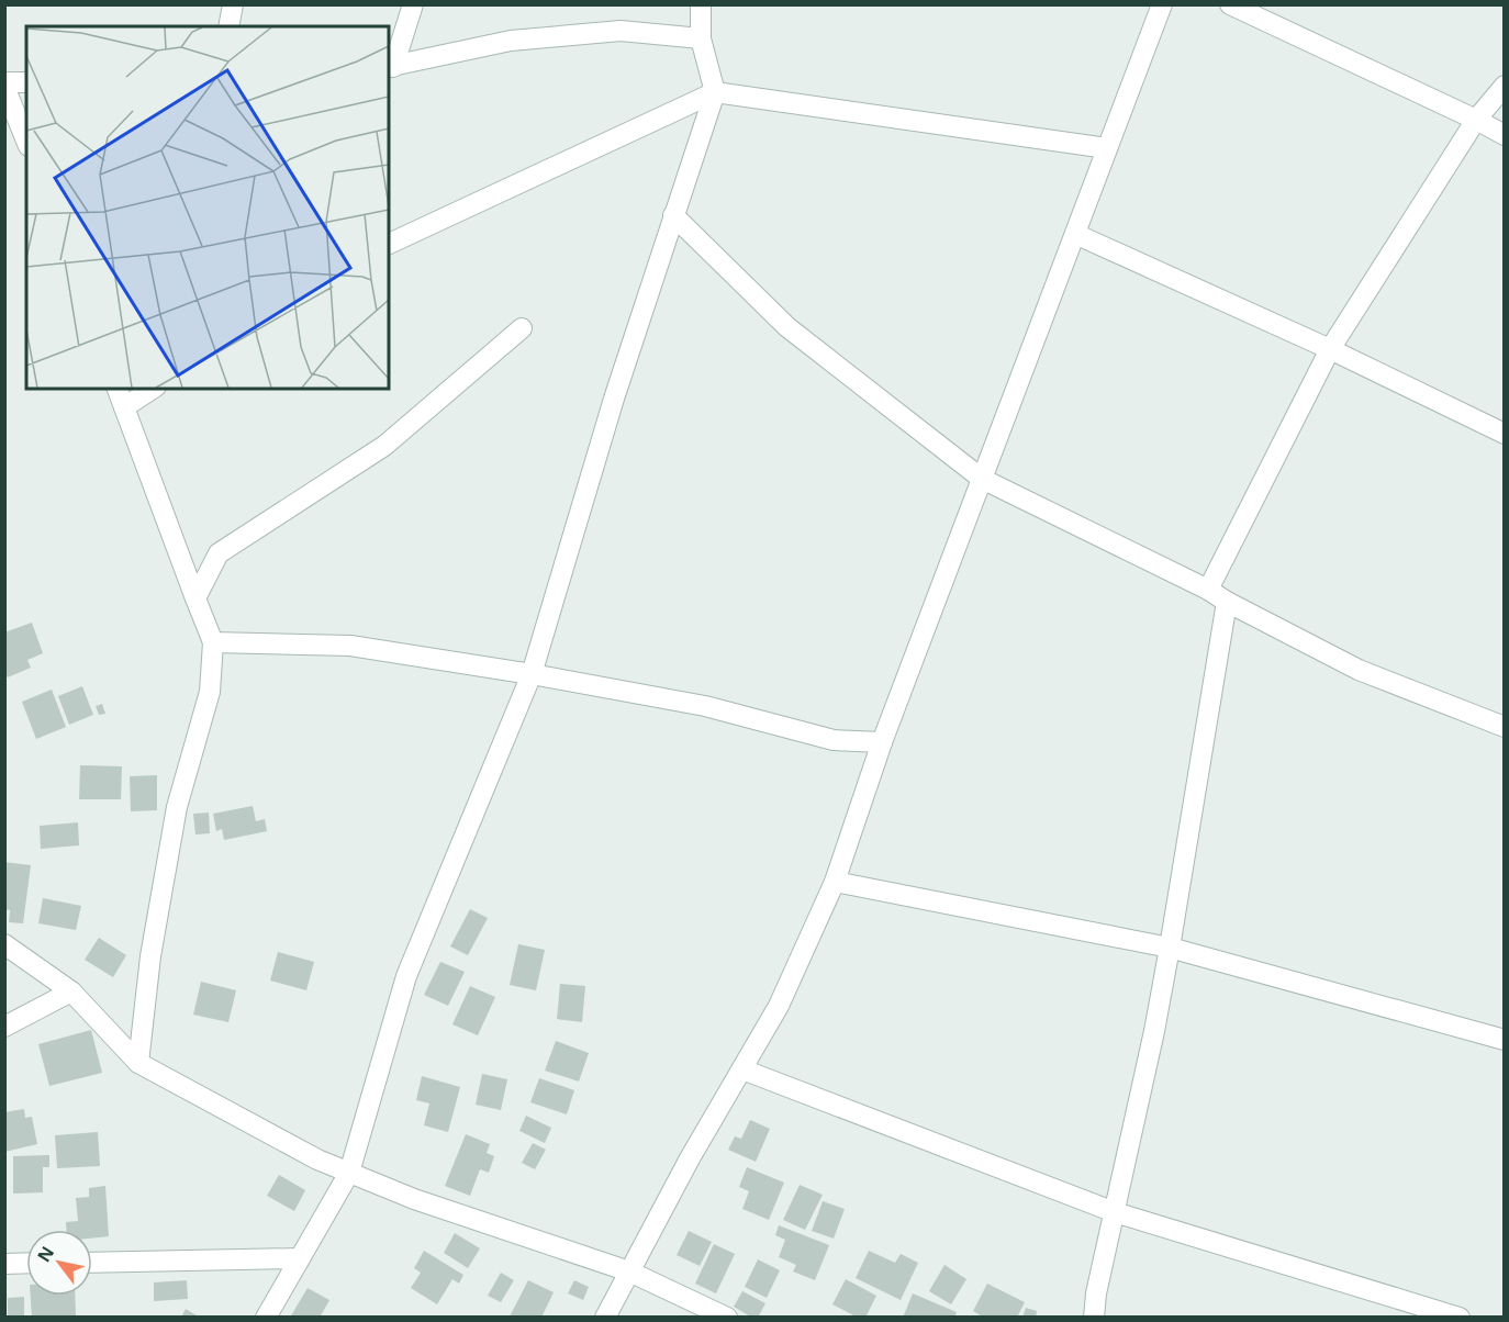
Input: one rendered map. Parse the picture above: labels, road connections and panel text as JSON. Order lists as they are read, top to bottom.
{
  "north": "top left"
}
